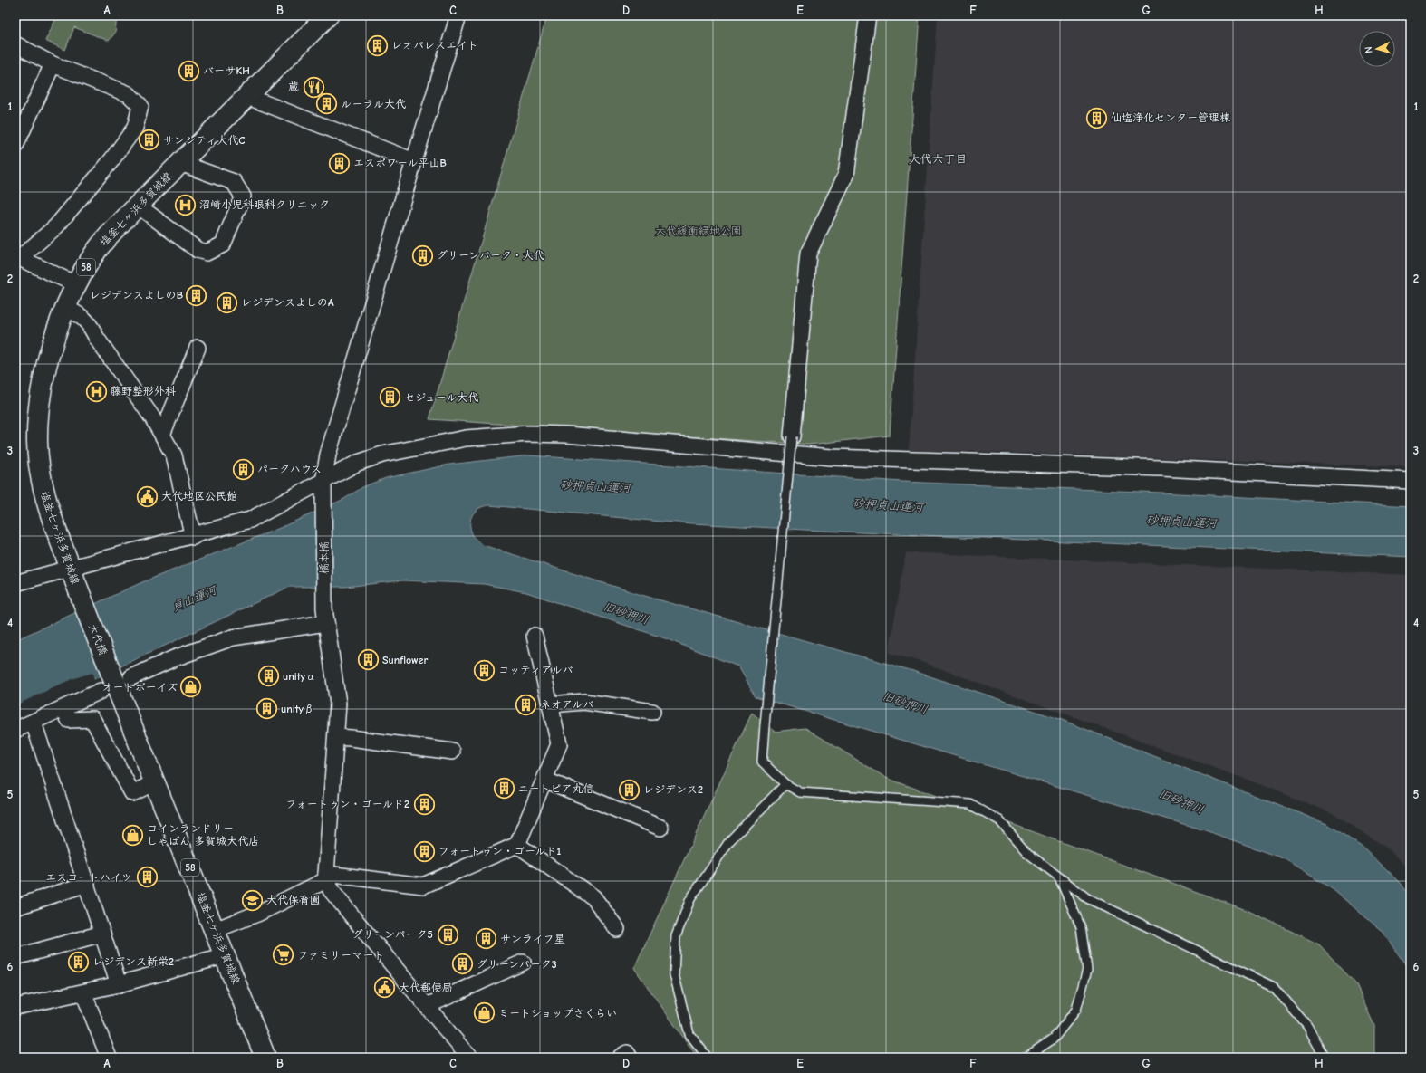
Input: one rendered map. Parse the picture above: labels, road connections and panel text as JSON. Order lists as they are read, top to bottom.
{
  "streets": {
    "main road": ["塩釜七ヶ浜多賀城線", "58", "大代橋"],
    "street": ["橋本橋"]
  },
  "crossings": [
    ["塩釜七ヶ浜多賀城線", "大代橋"]
  ],
  "districts": ["大代六丁目"],
  "water": ["砂押貞山運河", "貞山運河", "旧砂押川"],
  "parks": ["大代緩衝緑地公園"],
  "places": {
    "building": [
      "レオパレスエイト",
      "バーサKH",
      "ルーラル大代",
      "仙塩浄化センター管理棟",
      "サンシティ大代C",
      "エスポワール平山B",
      "グリーンパーク・大代",
      "レジデンスよしのB",
      "レジデンスよしのA",
      "セジュール大代",
      "パークハウス",
      "Sunflower",
      "コッティアルバ",
      "unityα",
      "ネオアルバ",
      "unityβ",
      "ユートピア丸信",
      "レジデンス2",
      "フォートゥン・ゴールド2",
      "フォートゥン・ゴールド1",
      "エスコートハイツ",
      "グリーンパーク5",
      "サンライフ星",
      "レジデンス新栄2",
      "グリーンパーク3"
    ],
    "restaurant": ["蔵"],
    "hospital": ["沼崎小児科眼科クリニック", "藤野整形外科"],
    "public building": ["大代地区公民館", "大代郵便局"],
    "shop": ["オートボーイズ", "コインランドリー しゃぼん 多賀城大代店", "ミートショップさくらい"],
    "school or university": ["大代保育園"],
    "supermarket": ["ファミリーマート"]
  },
  "north": "left",
  "grid": {
    "columns": [
      "A",
      "B",
      "C",
      "D",
      "E",
      "F",
      "G",
      "H"
    ],
    "rows": [
      "1",
      "2",
      "3",
      "4",
      "5",
      "6"
    ]
  }
}
